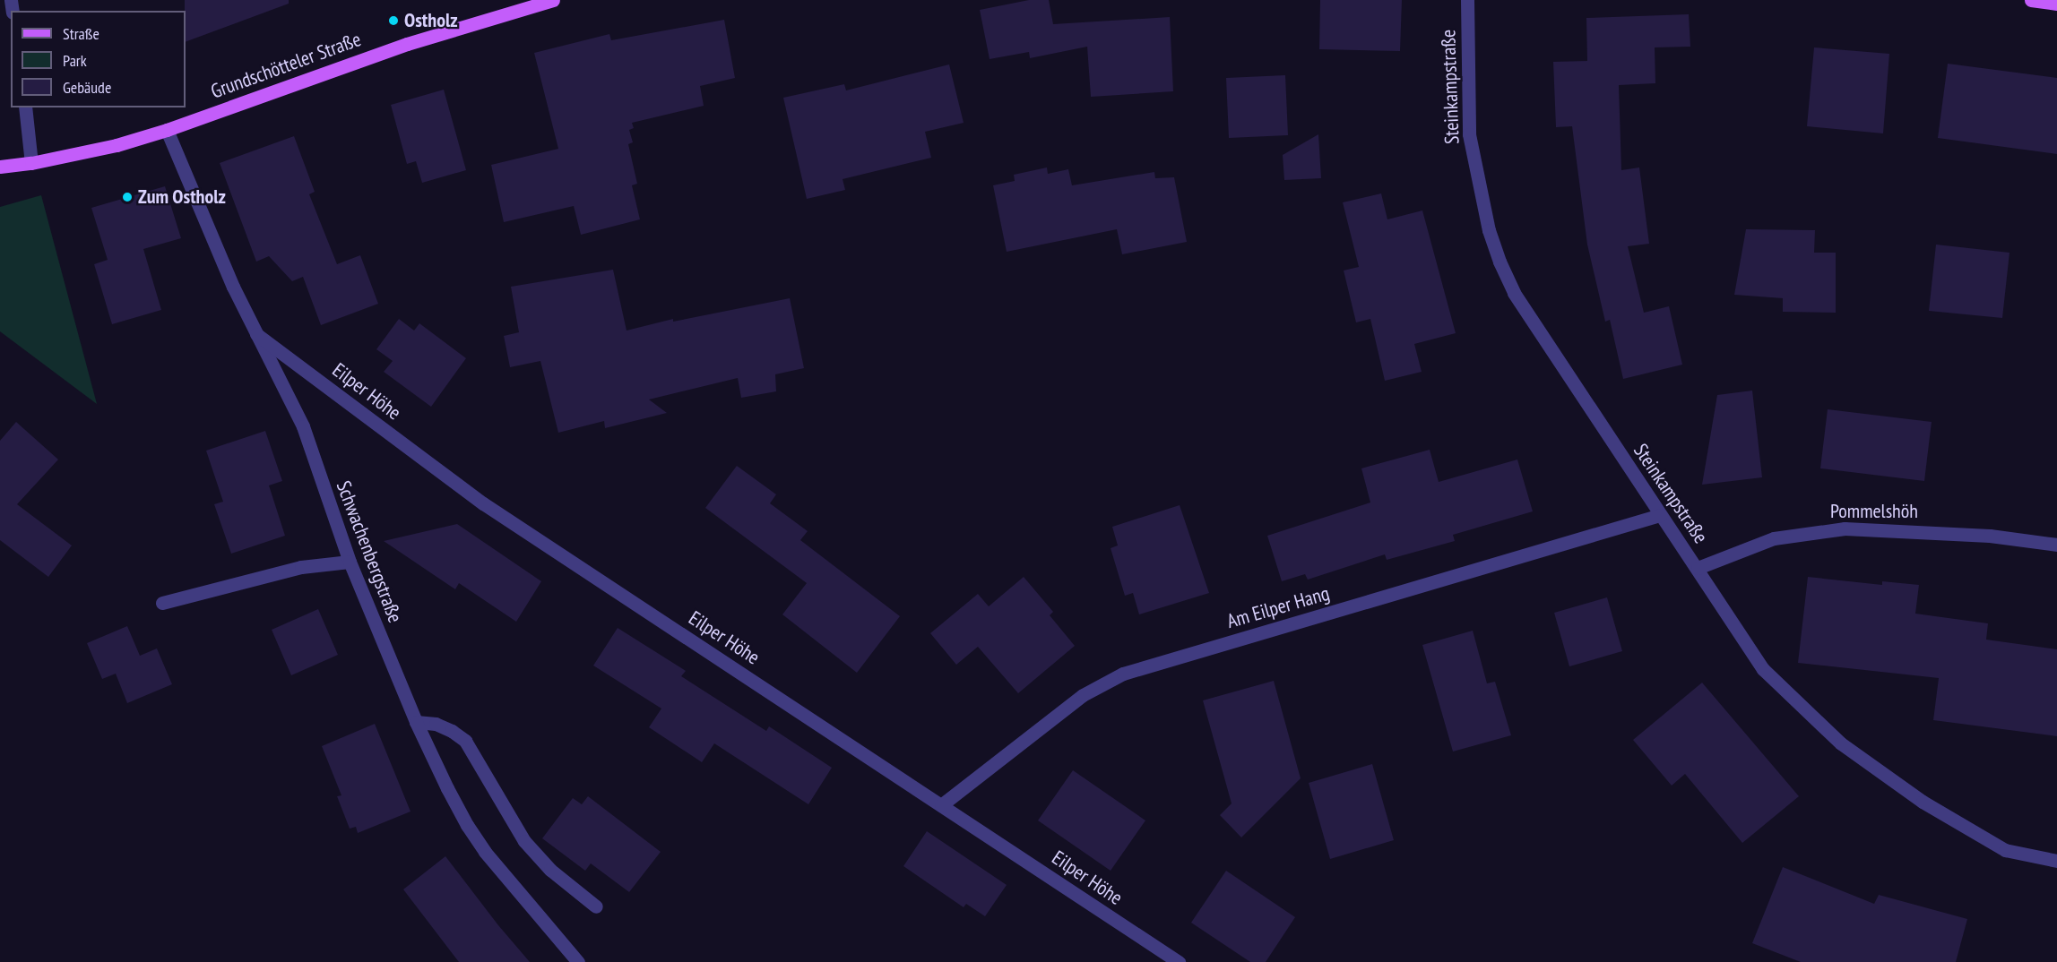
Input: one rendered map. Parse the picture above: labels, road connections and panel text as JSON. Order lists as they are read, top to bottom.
{
  "streets": {
    "main road": ["Grundschötteler Straße"],
    "street": [
      "Steinkampstraße",
      "Eilper Höhe",
      "Pommelshöh",
      "Schwachenbergstraße",
      "Am Eilper Hang"
    ]
  },
  "crossings": [
    ["Grundschötteler Straße", "Schwachenbergstraße"],
    ["Steinkampstraße", "Pommelshöh"],
    ["Steinkampstraße", "Am Eilper Hang"],
    ["Eilper Höhe", "Schwachenbergstraße"],
    ["Eilper Höhe", "Am Eilper Hang"]
  ],
  "places": ["Ostholz", "Zum Ostholz"],
  "legend": ["Straße", "Park", "Gebäude"]
}
